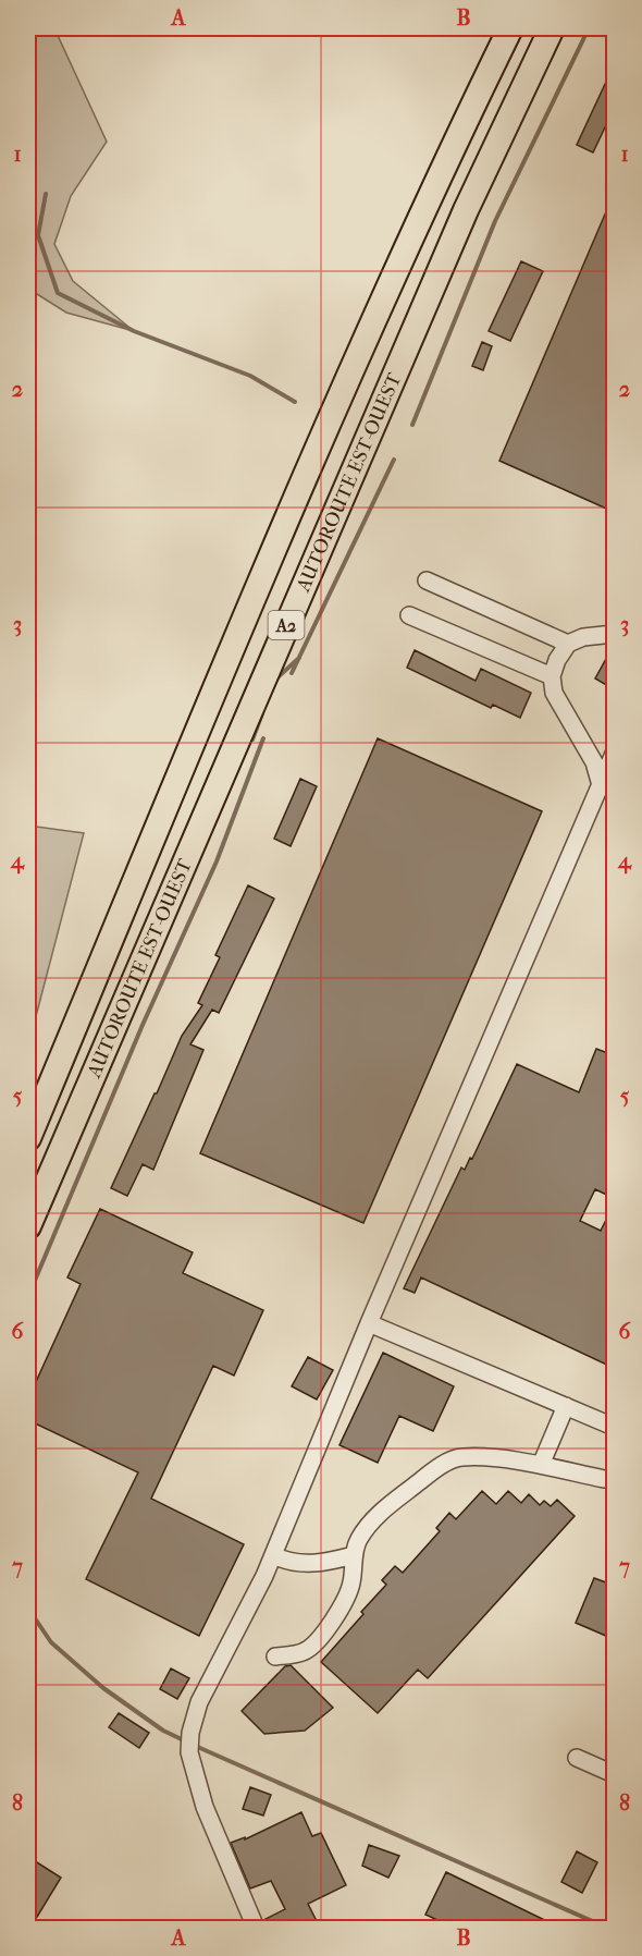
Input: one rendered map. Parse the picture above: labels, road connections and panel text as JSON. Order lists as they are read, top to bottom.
{
  "streets": {
    "highway": ["AUTOROUTE EST-OUEST", "A2"]
  },
  "grid": {
    "columns": ["A", "B"],
    "rows": [
      "1",
      "2",
      "3",
      "4",
      "5",
      "6",
      "7",
      "8"
    ]
  }
}
